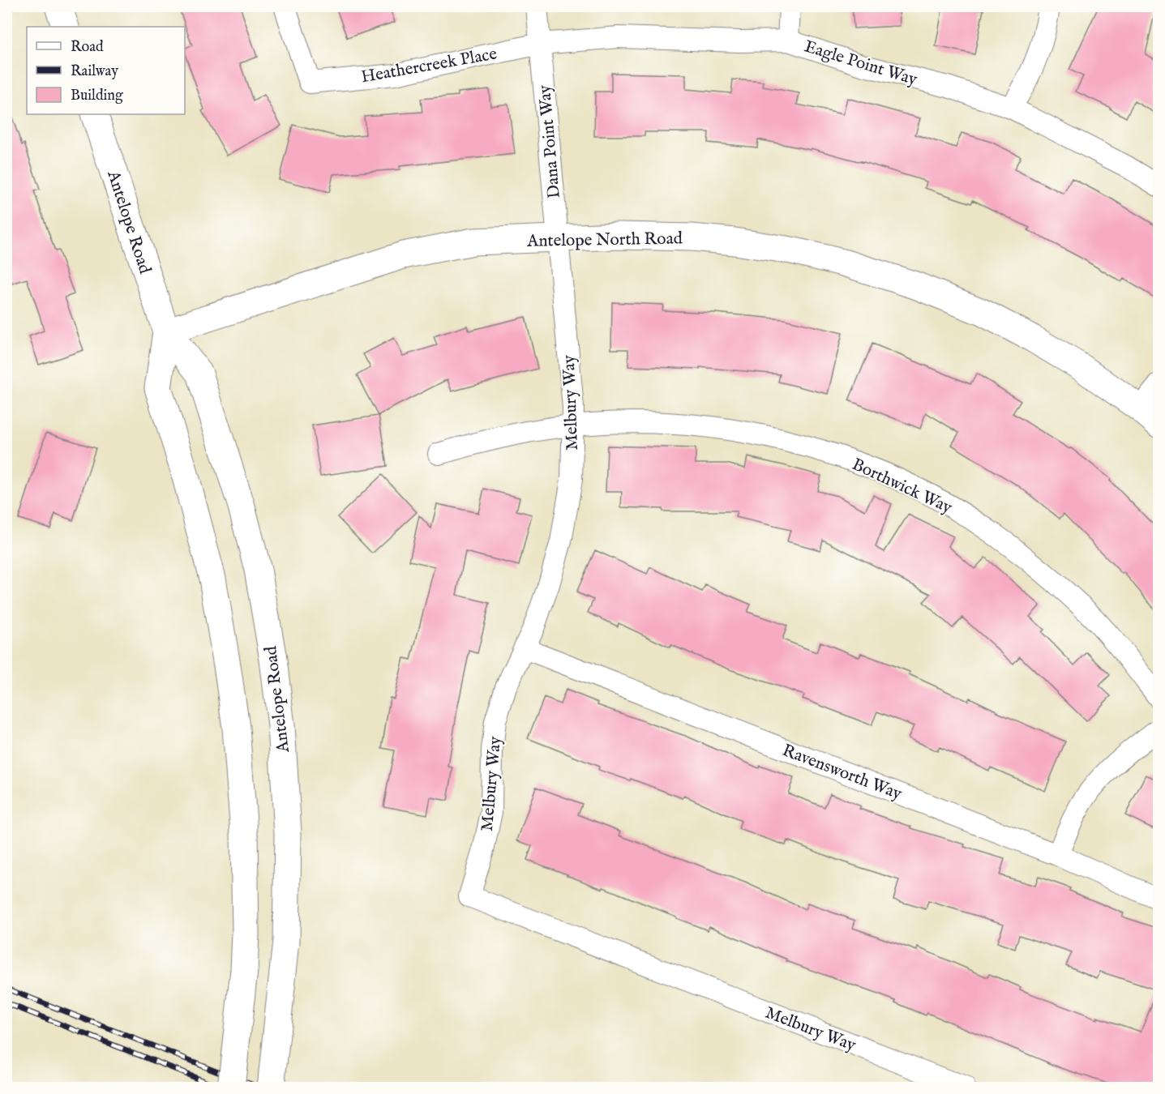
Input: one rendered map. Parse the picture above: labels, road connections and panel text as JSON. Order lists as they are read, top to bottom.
{
  "streets": {
    "main road": ["Antelope Road", "Antelope North Road"],
    "street": [
      "Eagle Point Way",
      "Heathercreek Place",
      "Dana Point Way",
      "Melbury Way",
      "Borthwick Way",
      "Ravensworth Way"
    ]
  },
  "crossings": [
    ["Eagle Point Way", "Heathercreek Place"],
    ["Eagle Point Way", "Dana Point Way"],
    ["Heathercreek Place", "Dana Point Way"],
    ["Dana Point Way", "Antelope North Road"],
    ["Dana Point Way", "Melbury Way"],
    ["Antelope Road", "Antelope North Road"],
    ["Antelope North Road", "Melbury Way"],
    ["Melbury Way", "Borthwick Way"],
    ["Melbury Way", "Ravensworth Way"]
  ],
  "legend": ["Road", "Railway", "Building"]
}
